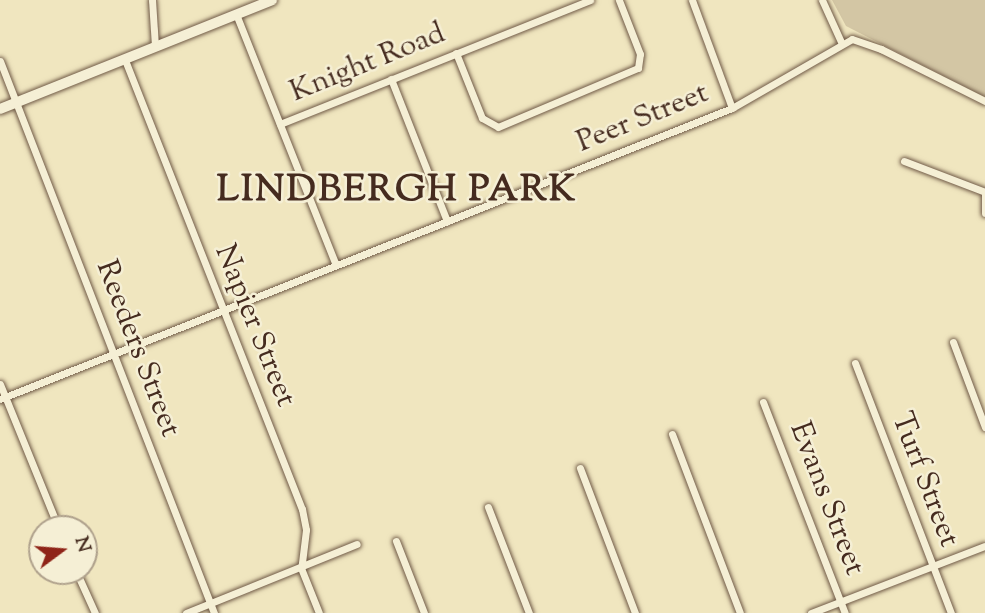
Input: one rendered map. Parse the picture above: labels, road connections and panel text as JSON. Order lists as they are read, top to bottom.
{
  "streets": {
    "street": [
      "Knight Road",
      "Peer Street",
      "Napier Street",
      "Reeders Street",
      "Turf Street",
      "Evans Street"
    ]
  },
  "crossings": [
    ["Peer Street", "Napier Street"],
    ["Peer Street", "Reeders Street"]
  ],
  "districts": ["LINDBERGH PARK"],
  "north": "right"
}
